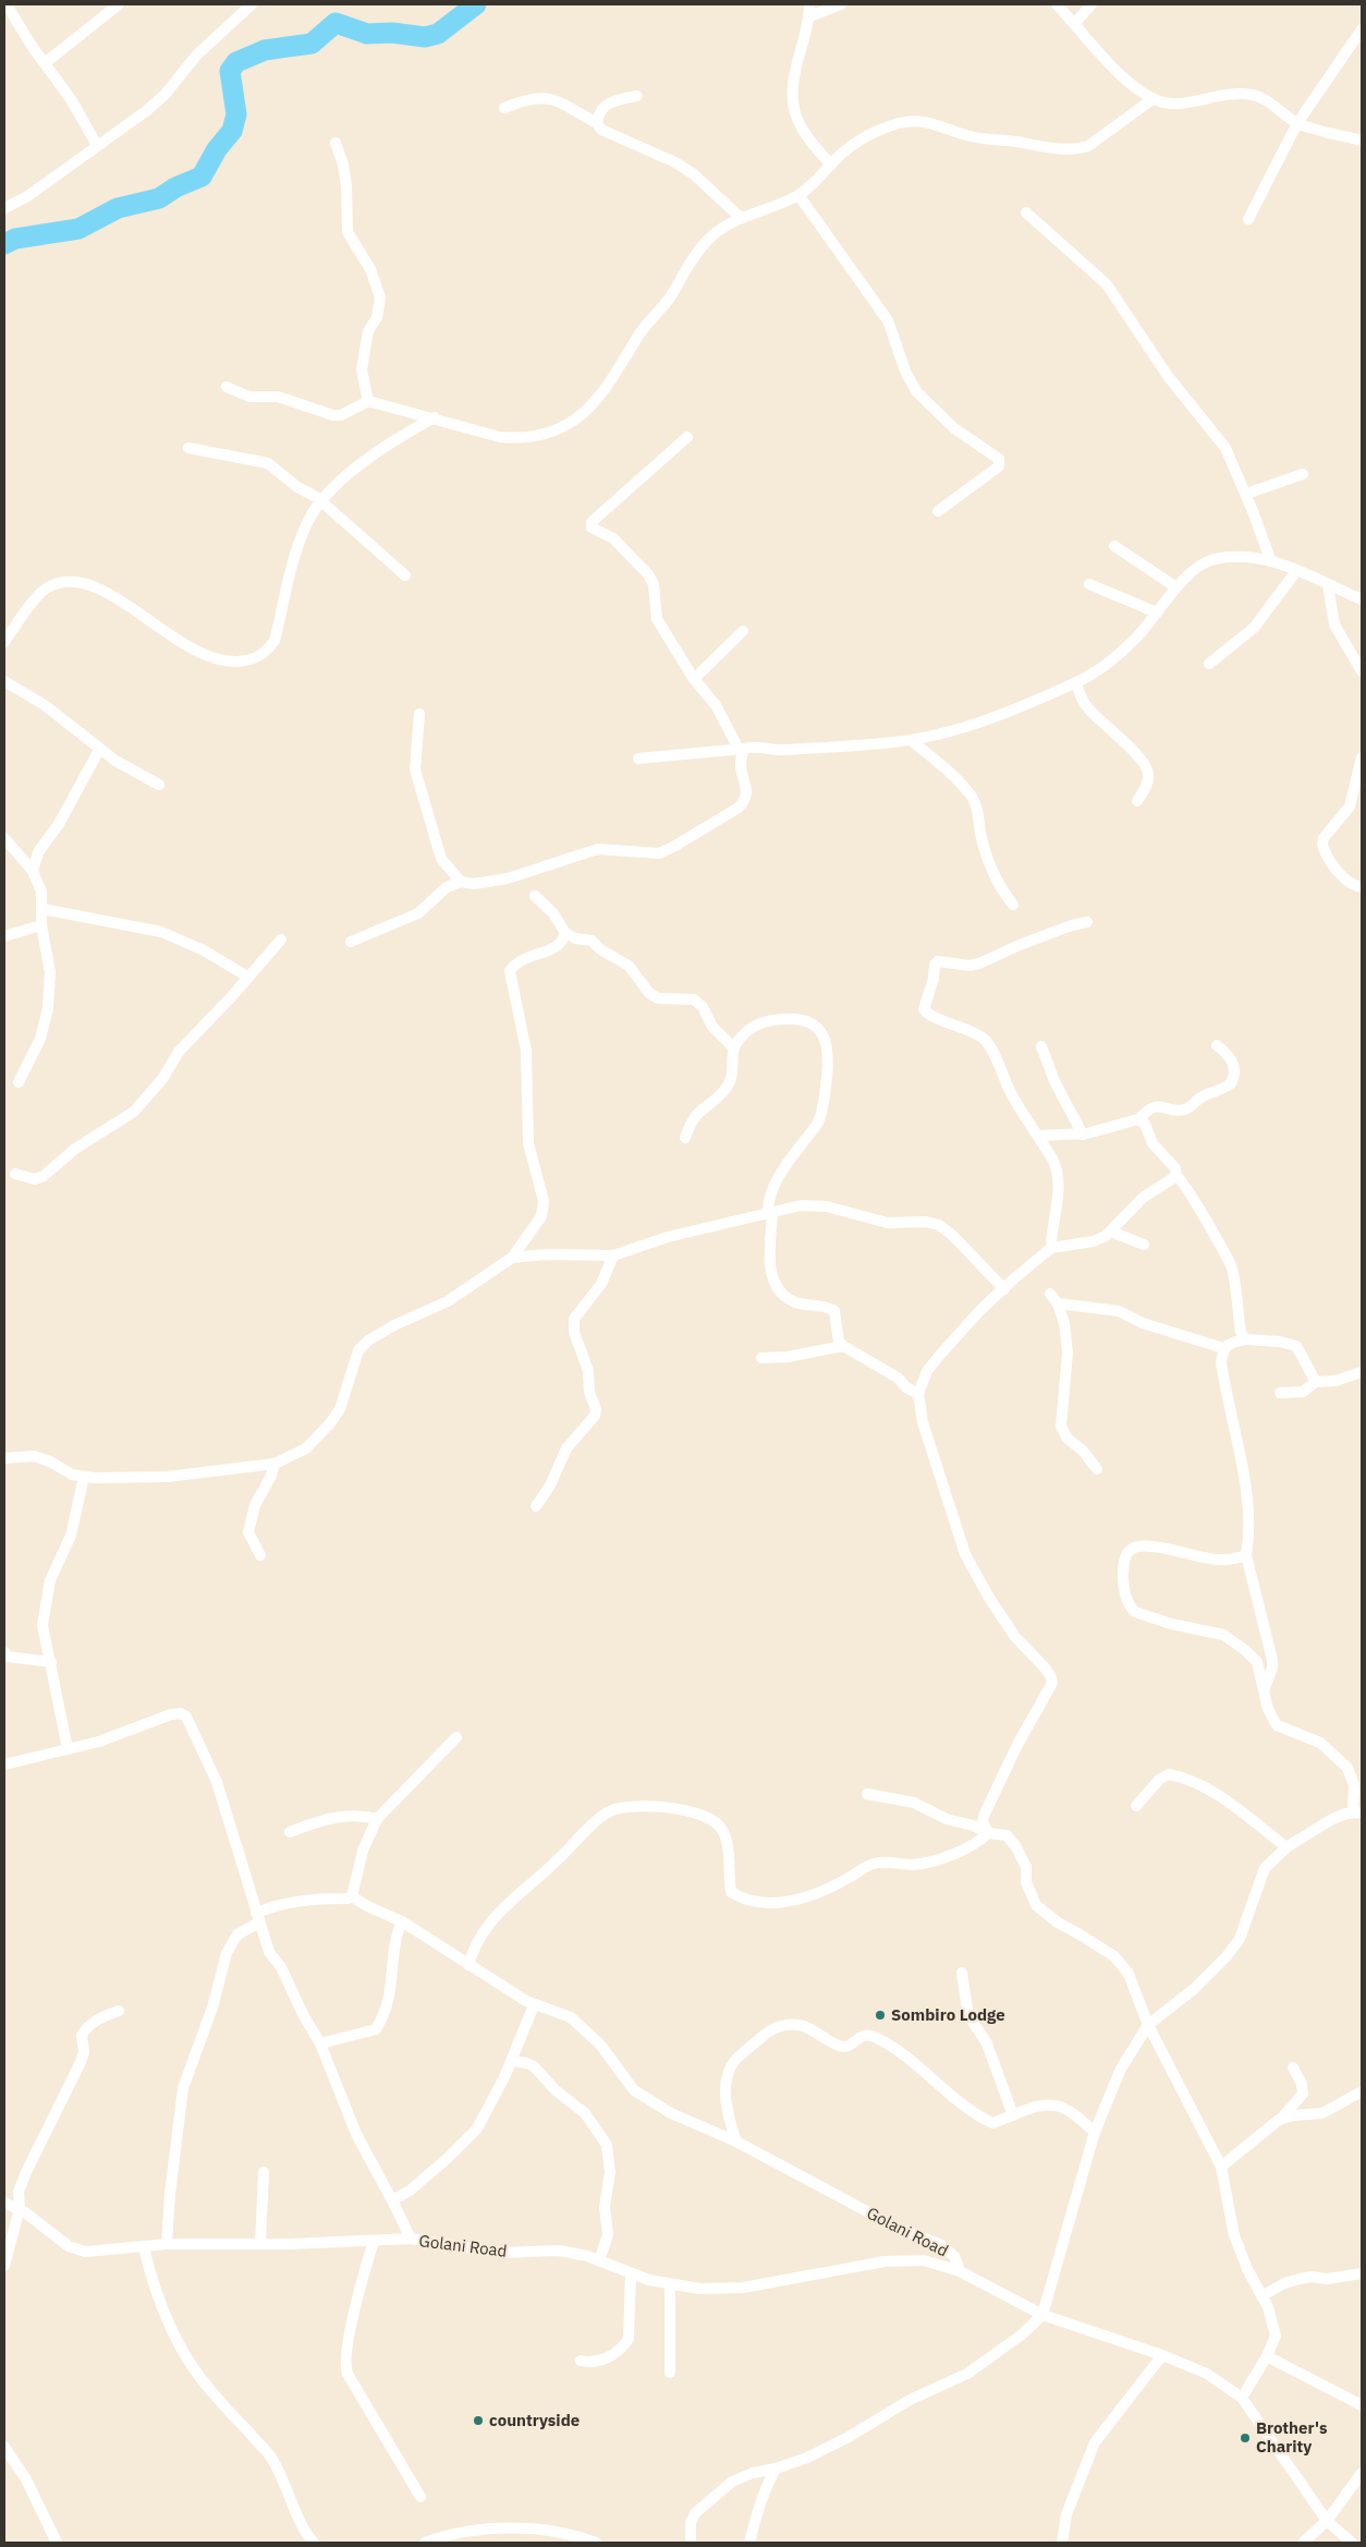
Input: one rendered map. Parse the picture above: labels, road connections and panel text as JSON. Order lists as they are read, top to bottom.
{
  "streets": {
    "street": ["Golani Road"]
  },
  "places": ["Sombiro Lodge", "countryside", "Brother's Charity"]
}
